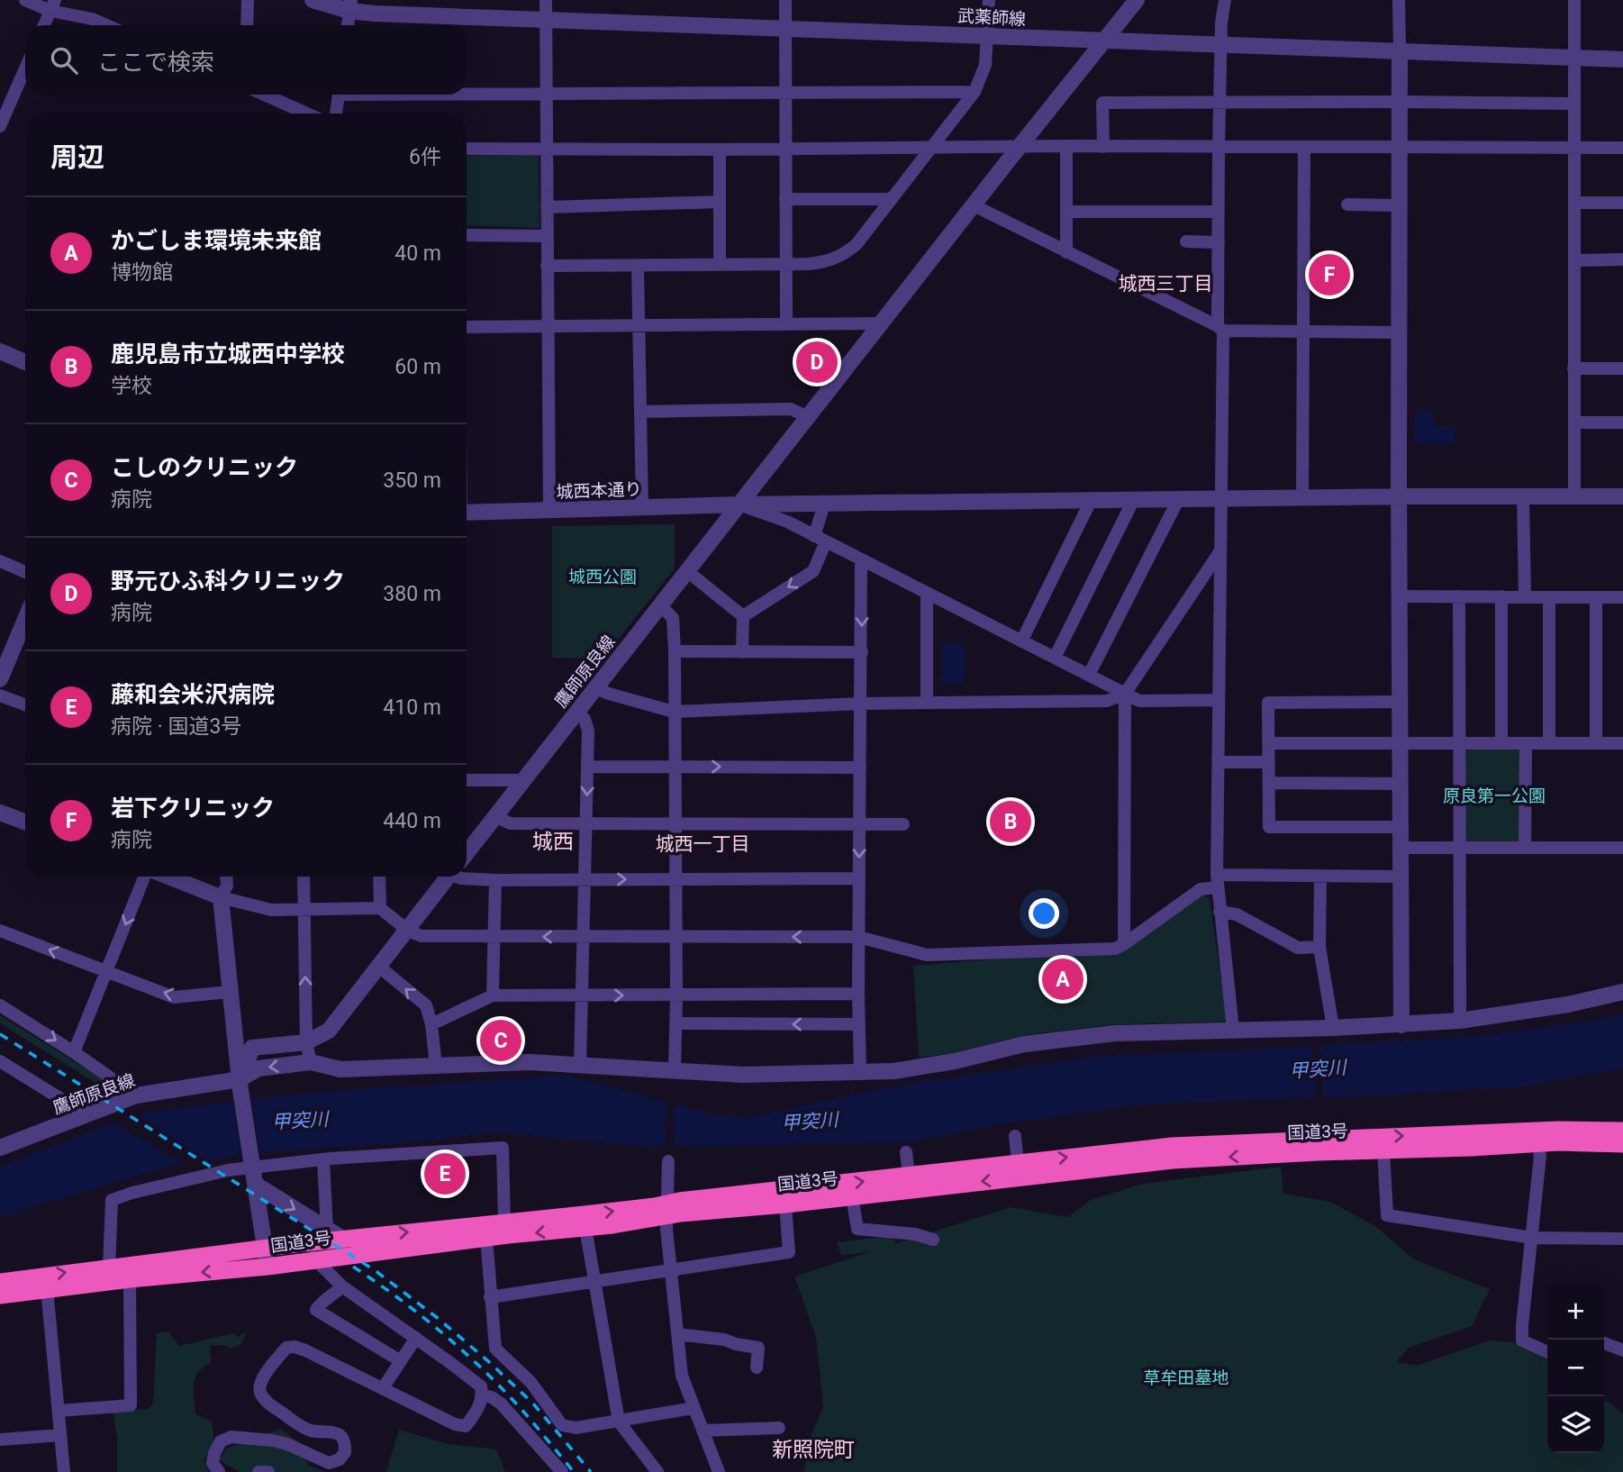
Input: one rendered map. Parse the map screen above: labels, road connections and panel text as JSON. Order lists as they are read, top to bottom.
{
  "streets": {
    "highway": ["国道3号"],
    "street": ["武薬師線", "城西本通り", "鷹師原良線"]
  },
  "crossings": [
    ["武薬師線", "鷹師原良線"],
    ["城西本通り", "鷹師原良線"]
  ],
  "districts": [
    "城西三丁目",
    "城西",
    "城西一丁目",
    "新照院町"
  ],
  "water": ["甲突川"],
  "parks": ["城西公園", "原良第一公園", "草牟田墓地"],
  "page": {
    "search": "ここで検索",
    "heading": ["周辺", "6件"],
    "list": [
      {
        "mark": "A",
        "name": "かごしま環境未来館",
        "note": "博物館",
        "value": "40 m"
      },
      {
        "mark": "B",
        "name": "鹿児島市立城西中学校",
        "note": "学校",
        "value": "60 m"
      },
      {
        "mark": "C",
        "name": "こしのクリニック",
        "note": "病院",
        "value": "350 m"
      },
      {
        "mark": "D",
        "name": "野元ひふ科クリニック",
        "note": "病院",
        "value": "380 m"
      },
      {
        "mark": "E",
        "name": "藤和会米沢病院",
        "note": "病院 · 国道3号",
        "value": "410 m"
      },
      {
        "mark": "F",
        "name": "岩下クリニック",
        "note": "病院",
        "value": "440 m"
      }
    ],
    "pins": [
      "F",
      "D",
      "B",
      "A",
      "C",
      "E"
    ],
    "map_buttons": ["+", "−"]
  }
}
